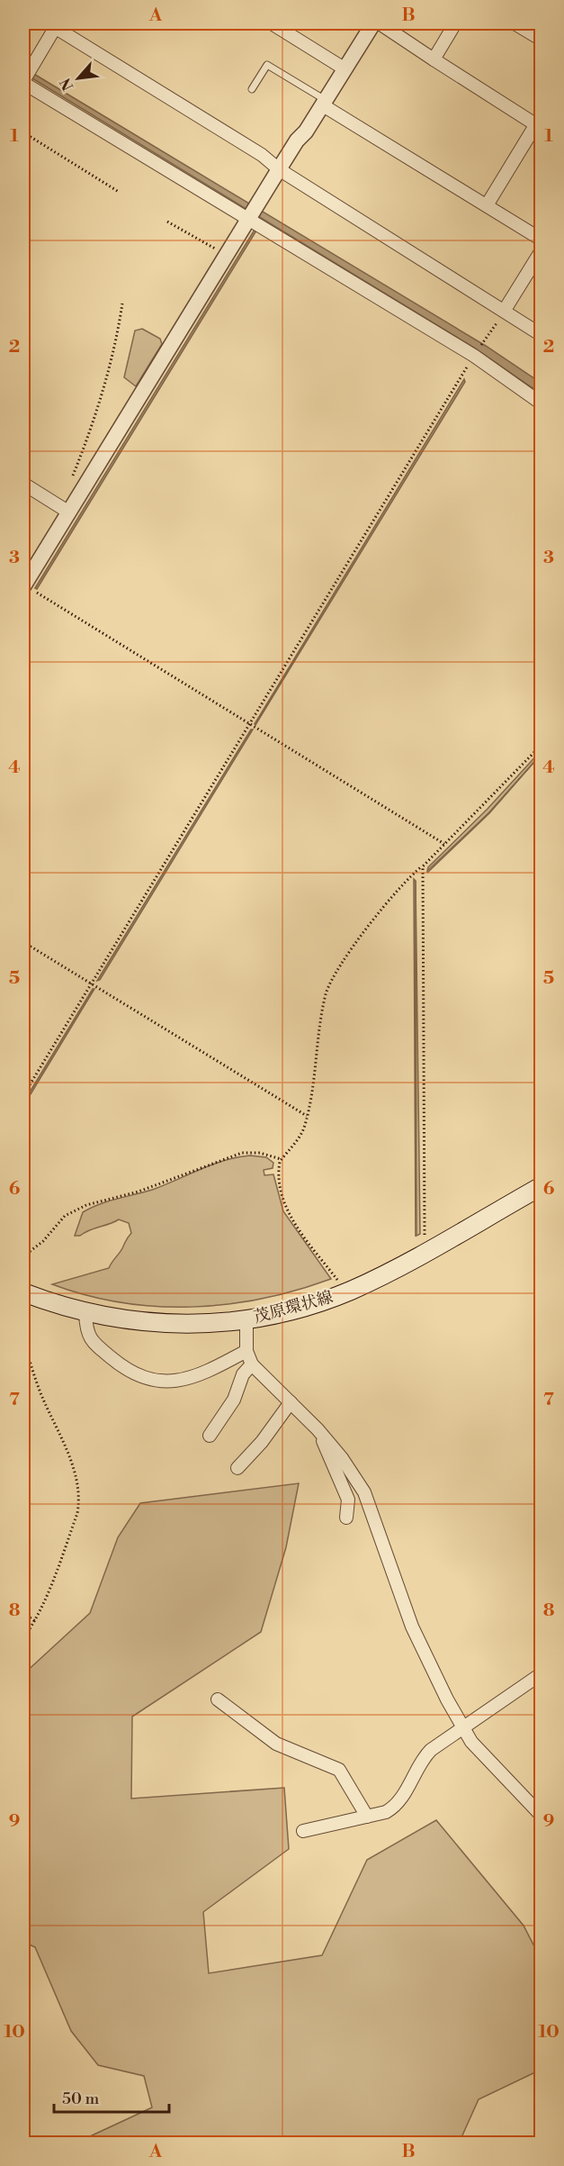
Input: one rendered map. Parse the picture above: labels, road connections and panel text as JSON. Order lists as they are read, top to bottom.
{
  "streets": {
    "main road": ["茂原環状線"]
  },
  "scale_bar": "50 m",
  "north": "bottom left",
  "grid": {
    "columns": ["A", "B"],
    "rows": [
      "1",
      "2",
      "3",
      "4",
      "5",
      "6",
      "7",
      "8",
      "9",
      "10"
    ]
  }
}
